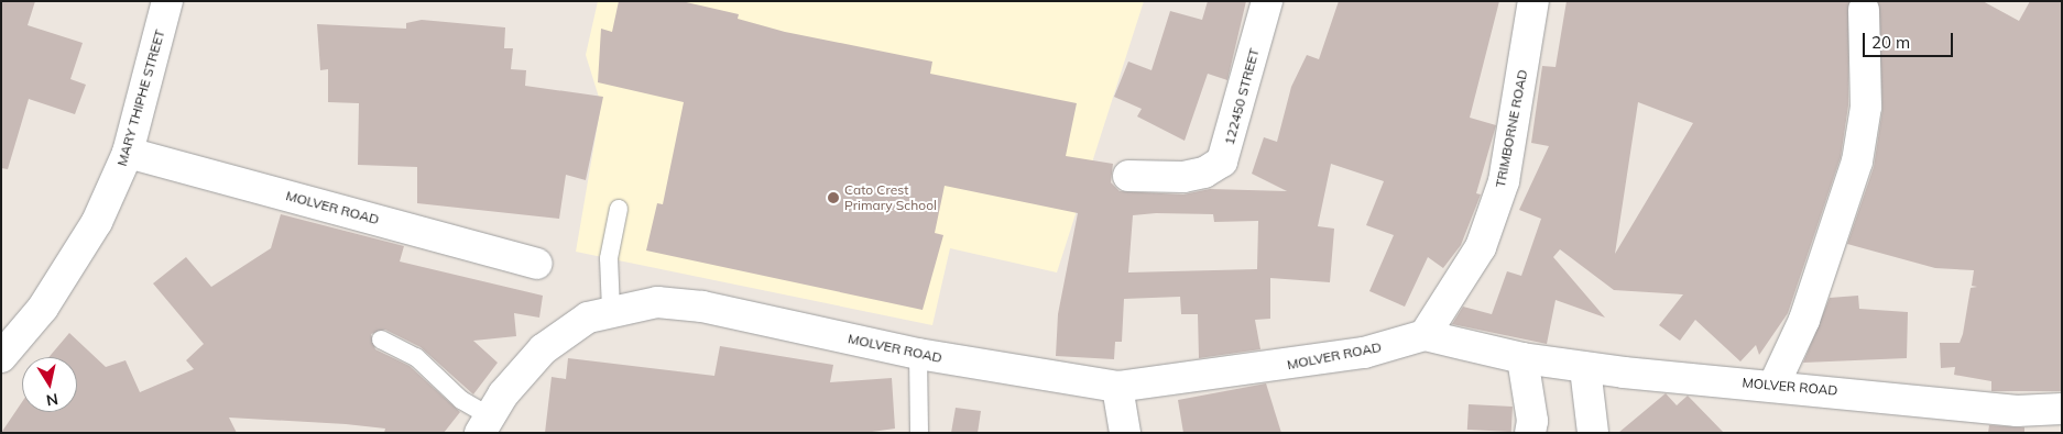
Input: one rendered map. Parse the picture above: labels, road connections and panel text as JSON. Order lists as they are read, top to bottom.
{
  "streets": {
    "street": [
      "122450 STREET",
      "MARY THIPHE STREET",
      "TRIMBORNE ROAD",
      "MOLVER ROAD"
    ]
  },
  "crossings": [
    ["MARY THIPHE STREET", "MOLVER ROAD"],
    ["TRIMBORNE ROAD", "MOLVER ROAD"]
  ],
  "places": ["Cato Crest Primary School"],
  "scale_bar": "20 m",
  "north": "bottom"
}
